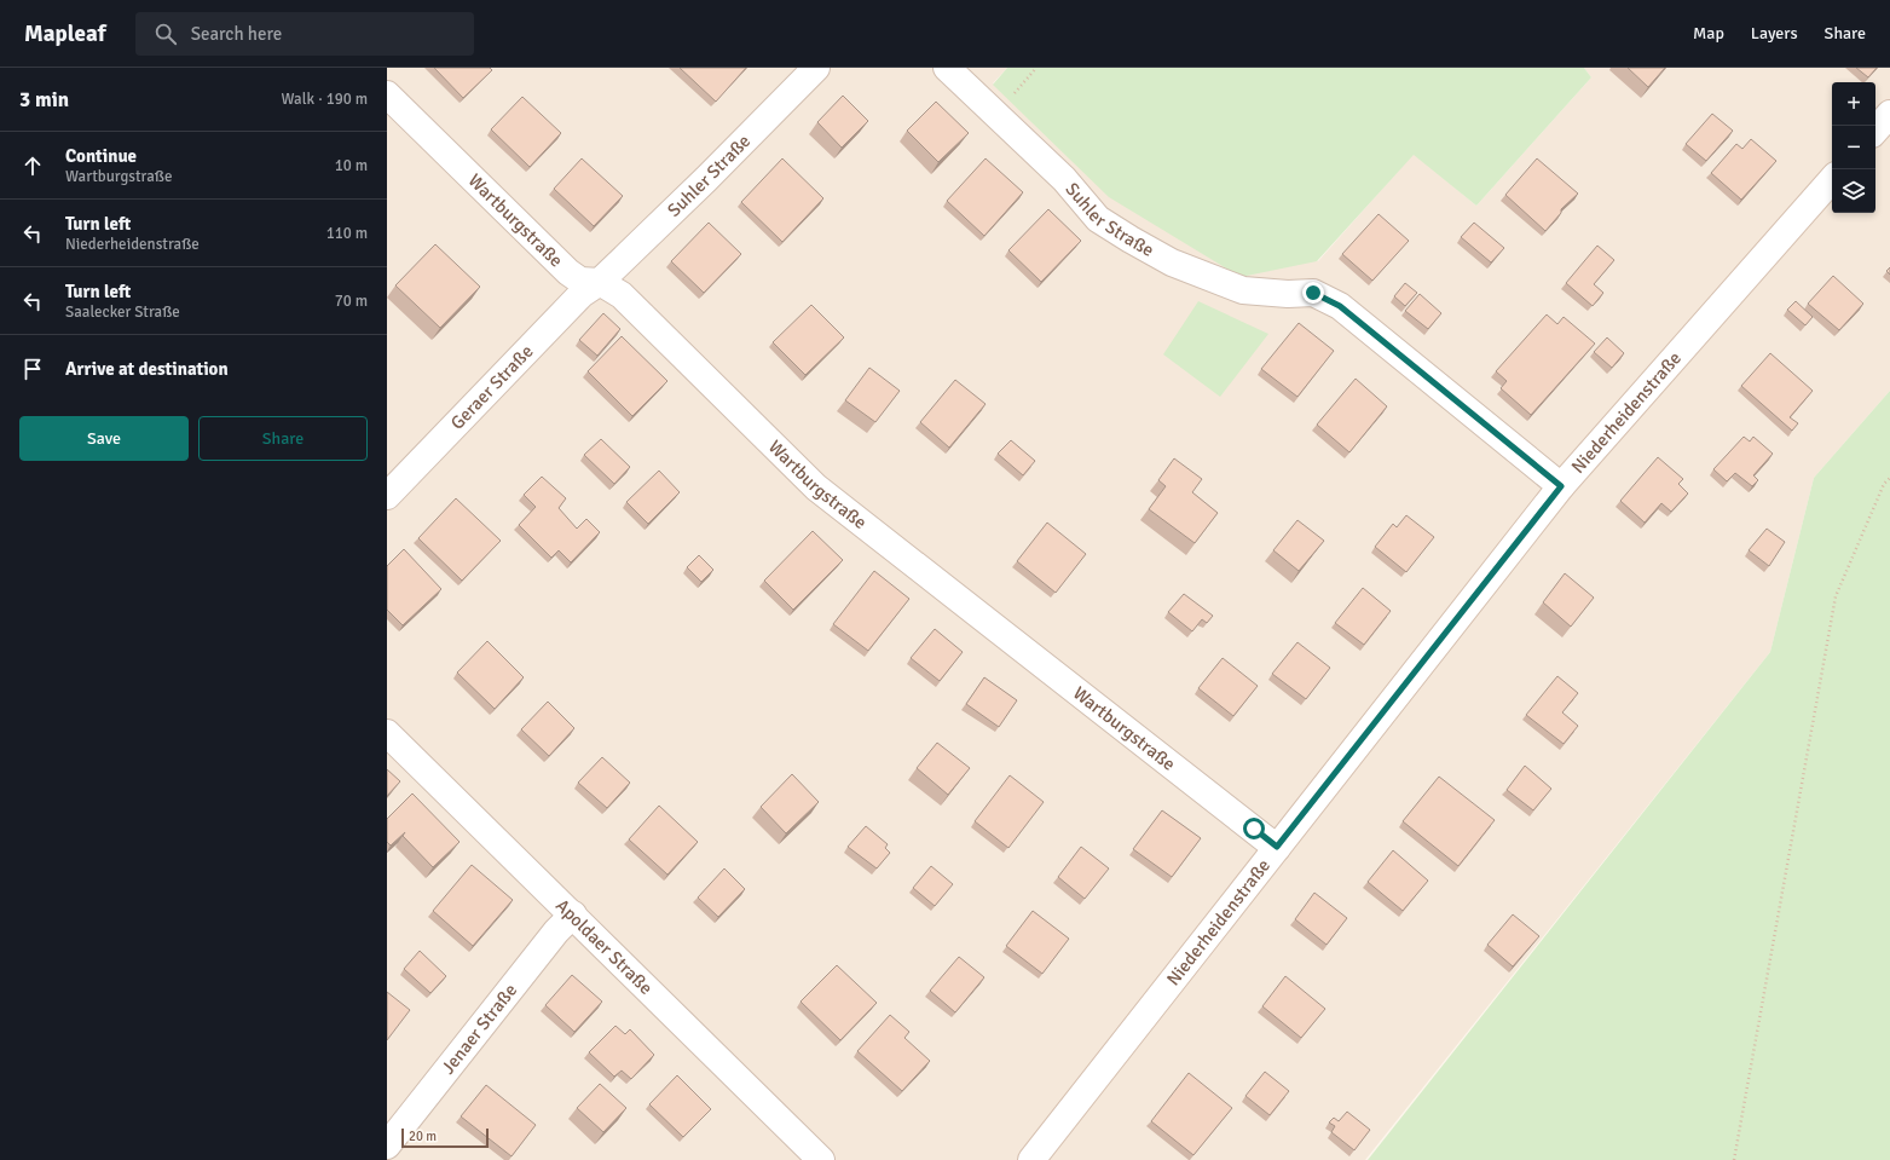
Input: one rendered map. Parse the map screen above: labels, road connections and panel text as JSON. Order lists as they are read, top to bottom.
{
  "streets": {
    "street": [
      "Suhler Straße",
      "Wartburgstraße",
      "Geraer Straße",
      "Niederheidenstraße",
      "Apoldaer Straße",
      "Jenaer Straße"
    ]
  },
  "crossings": [
    ["Suhler Straße", "Wartburgstraße"],
    ["Suhler Straße", "Geraer Straße"],
    ["Suhler Straße", "Niederheidenstraße"],
    ["Wartburgstraße", "Geraer Straße"],
    ["Wartburgstraße", "Niederheidenstraße"],
    ["Apoldaer Straße", "Jenaer Straße"]
  ],
  "scale_bar": "20 m",
  "page": {
    "header": "Mapleaf",
    "search": "Search here",
    "nav": ["Map", "Layers", "Share"],
    "heading": ["3 min", "Walk · 190 m"],
    "map_buttons": ["+", "−"],
    "list": [
      ["Continue", "Wartburgstraße", "10 m"],
      ["Turn left", "Niederheidenstraße", "110 m"],
      ["Turn left", "Saalecker Straße", "70 m"],
      "Arrive at destination"
    ],
    "buttons": ["Save", "Share"],
    "scale": "20 m"
  }
}
